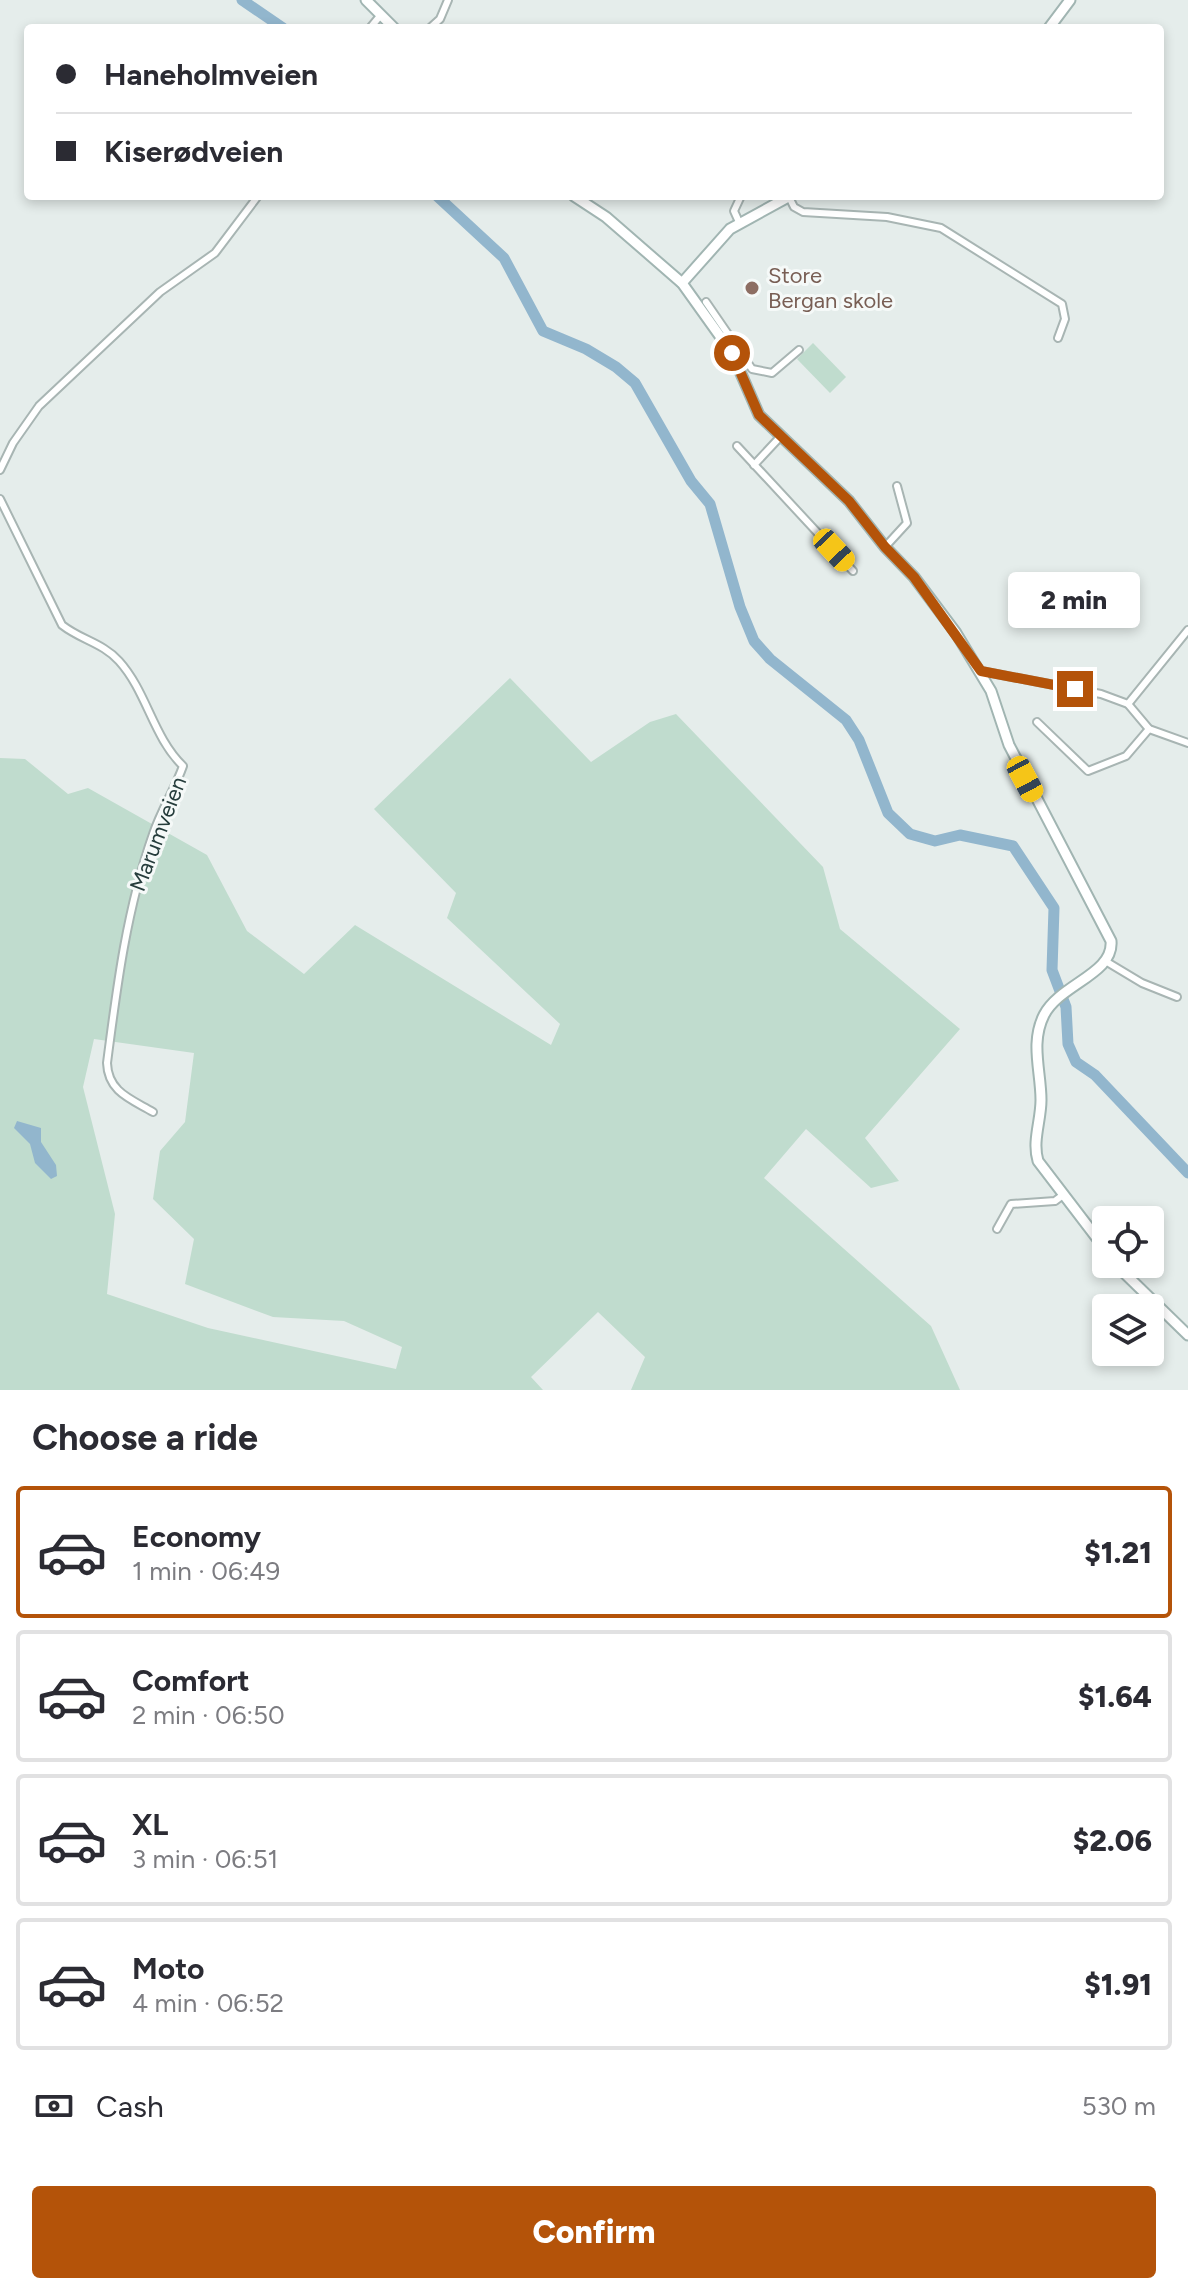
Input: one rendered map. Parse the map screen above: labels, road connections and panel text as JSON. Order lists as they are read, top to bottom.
{
  "streets": {
    "street": ["Marumveien"]
  },
  "places": ["Store Bergan skole"],
  "page": {
    "banner": ["Haneholmveien", "Kiserødveien"],
    "bubble": "2 min",
    "heading": "Choose a ride",
    "list": [
      {
        "name": "Economy",
        "note": "1 min · 06:49",
        "value": "$1.21"
      },
      {
        "name": "Comfort",
        "note": "2 min · 06:50",
        "value": "$1.64"
      },
      {
        "name": "XL",
        "note": "3 min · 06:51",
        "value": "$2.06"
      },
      {
        "name": "Moto",
        "note": "4 min · 06:52",
        "value": "$1.91"
      }
    ],
    "pay": ["Cash", "530 m"],
    "buttons": "Confirm"
  }
}
